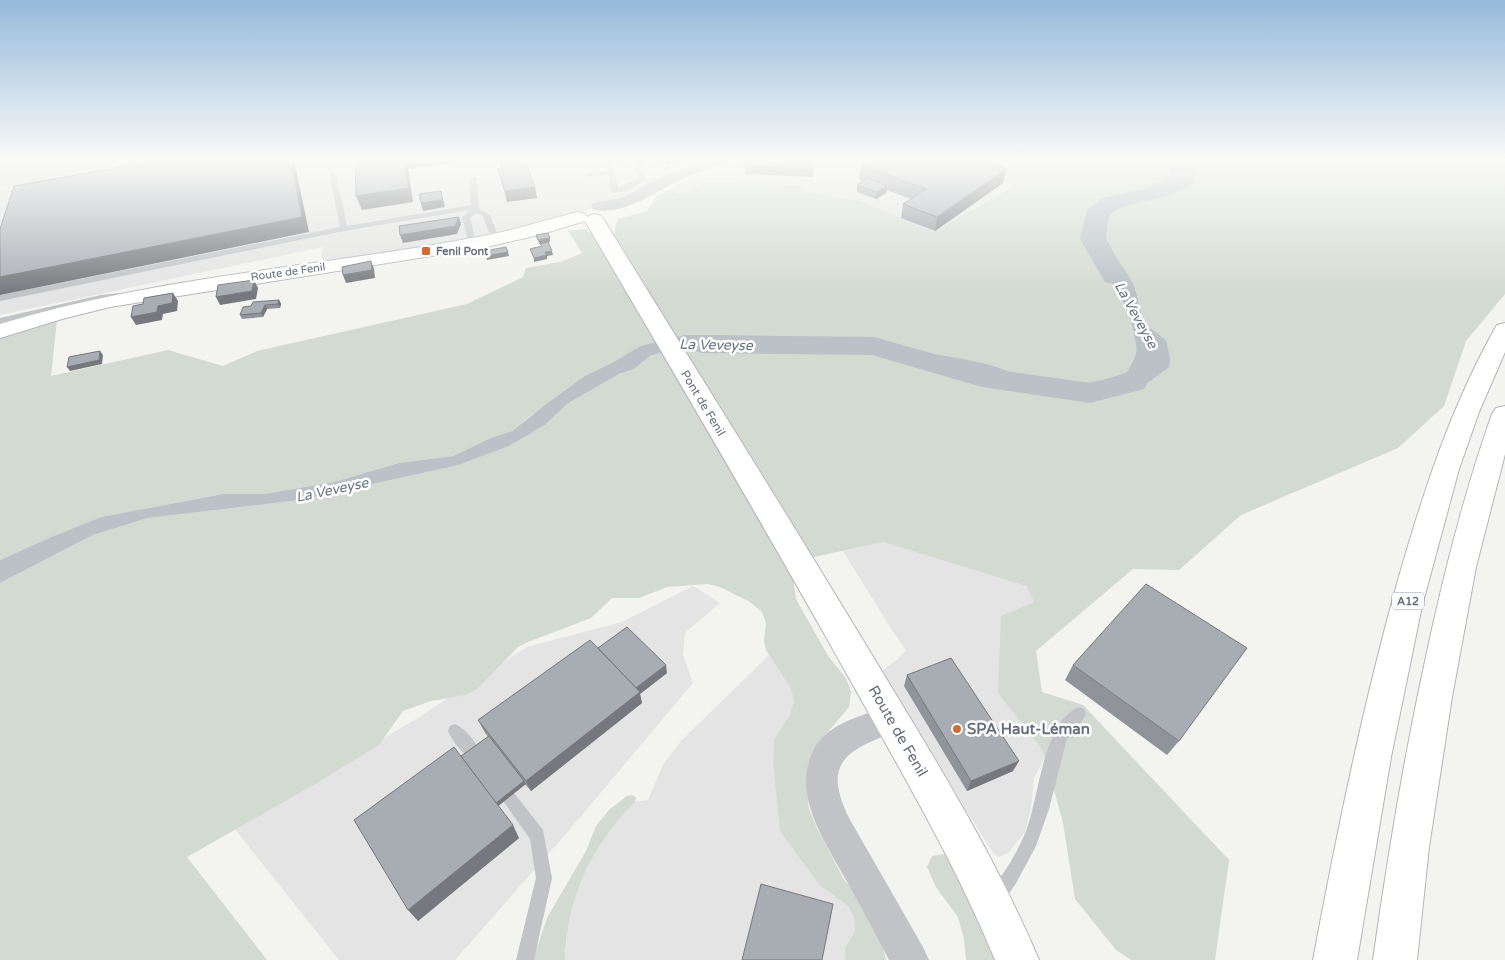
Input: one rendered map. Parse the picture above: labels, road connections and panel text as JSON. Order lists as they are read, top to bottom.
{
  "streets": {
    "main road": ["Route de Fenil", "Pont de Fenil", "A12"]
  },
  "crossings": [
    ["Route de Fenil", "Pont de Fenil"]
  ],
  "water": ["La Veveyse"],
  "places": {
    "transit": ["Fenil Pont"],
    "other": ["SPA Haut-Léman"]
  }
}
